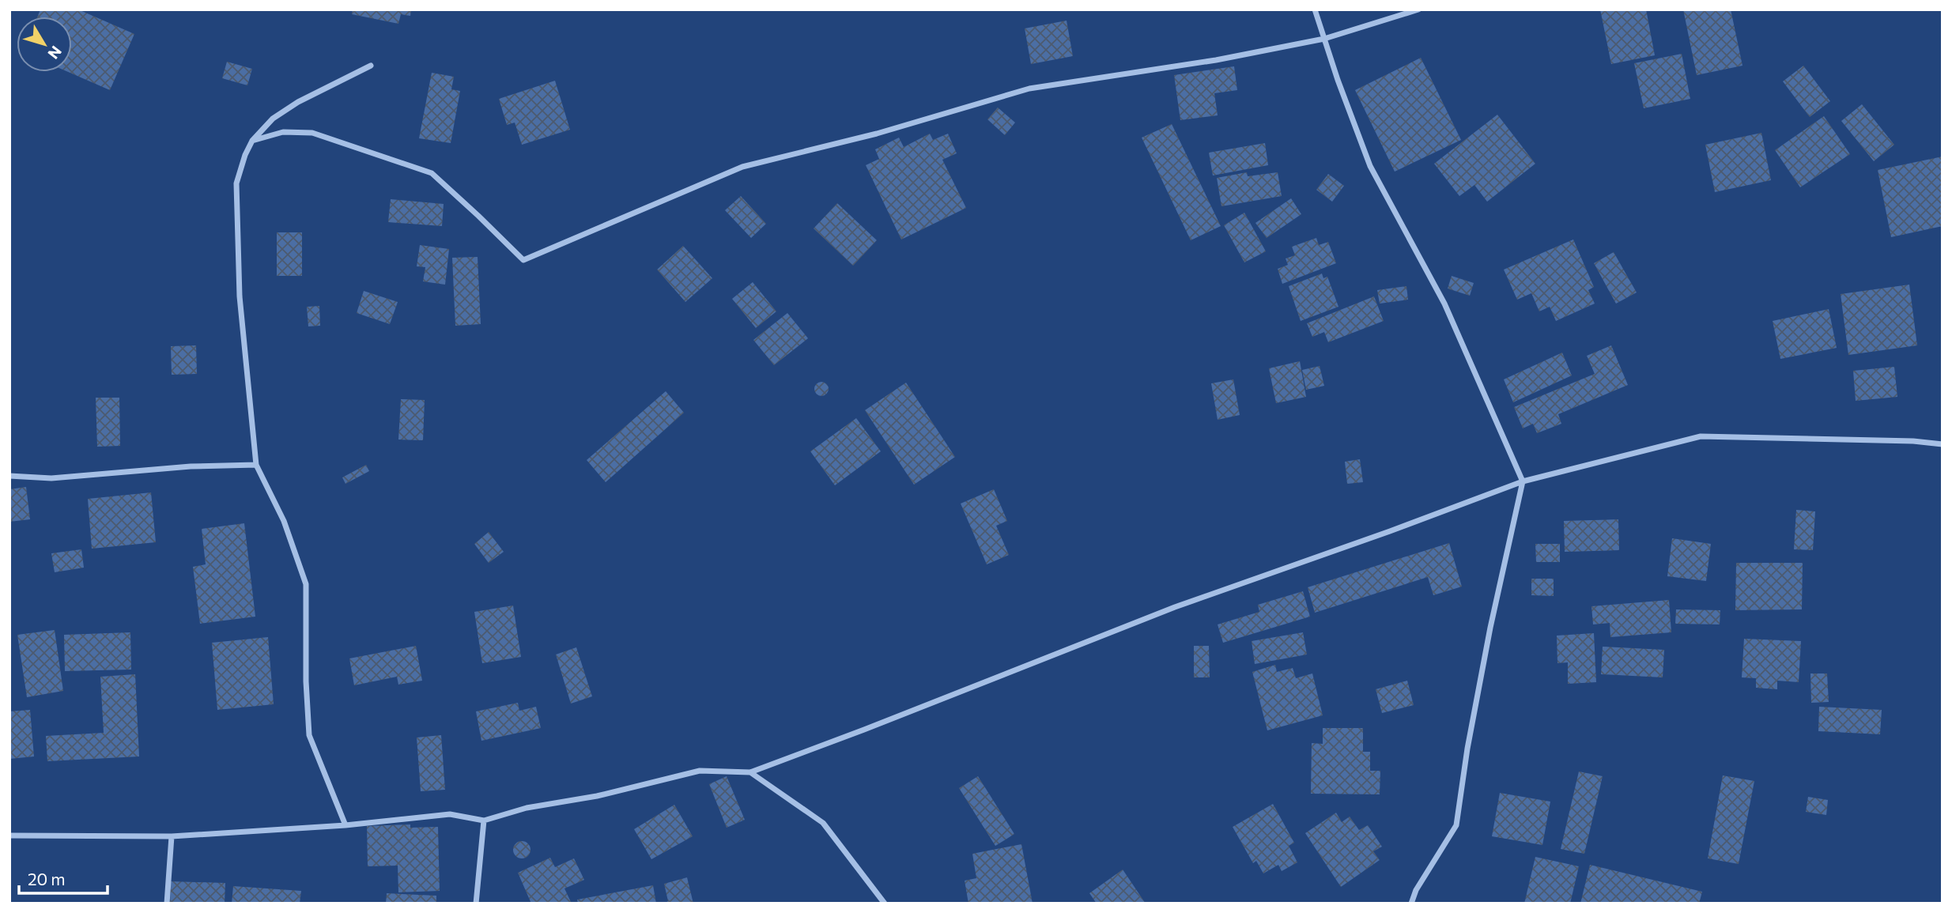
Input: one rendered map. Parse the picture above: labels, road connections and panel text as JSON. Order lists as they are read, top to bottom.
{
  "scale_bar": "20 m",
  "north": "bottom right"
}
